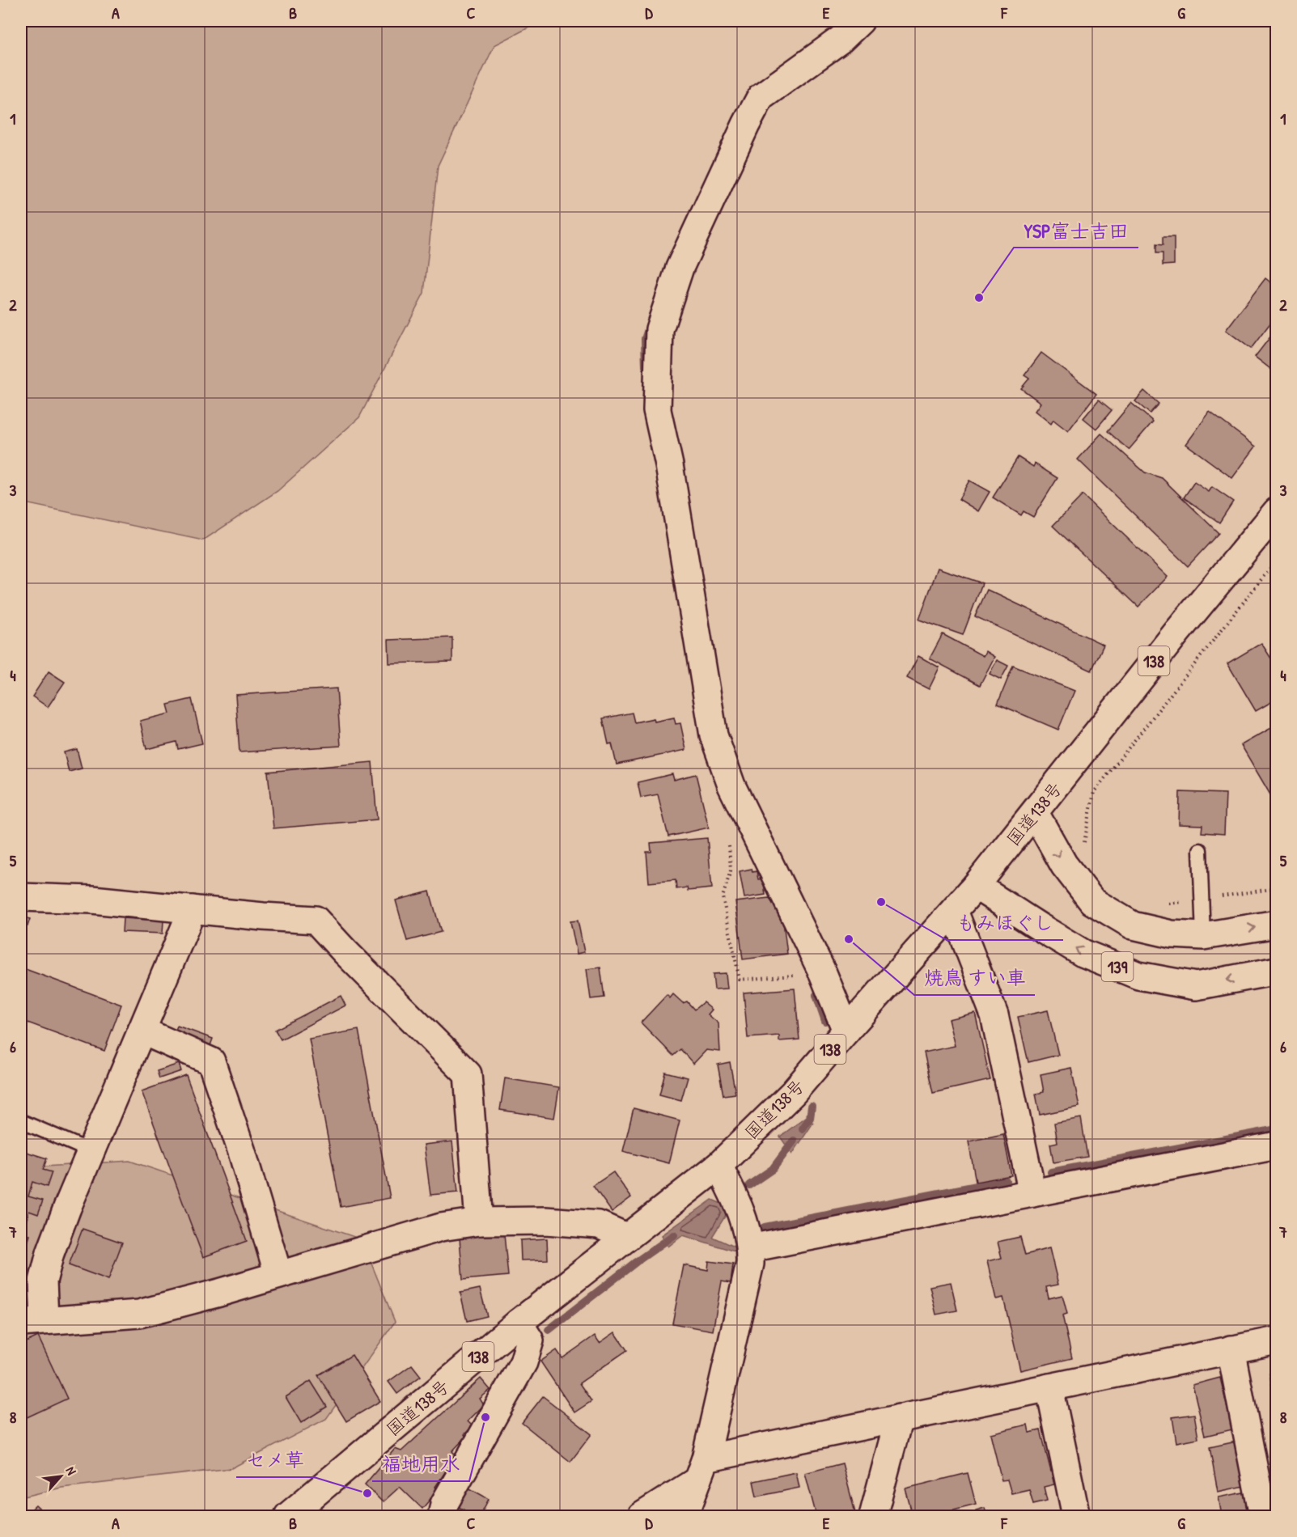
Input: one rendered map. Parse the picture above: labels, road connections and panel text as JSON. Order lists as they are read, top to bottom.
{
  "streets": {
    "main road": ["138", "国道138号", "139"]
  },
  "crossings": [
    ["国道138号", "139"]
  ],
  "places": [
    "YSP富士吉田",
    "もみほぐし",
    "焼鳥 すい車",
    "福地用水",
    "セメ草"
  ],
  "north": "top right",
  "grid": {
    "columns": [
      "A",
      "B",
      "C",
      "D",
      "E",
      "F",
      "G"
    ],
    "rows": [
      "1",
      "2",
      "3",
      "4",
      "5",
      "6",
      "7",
      "8"
    ]
  }
}
